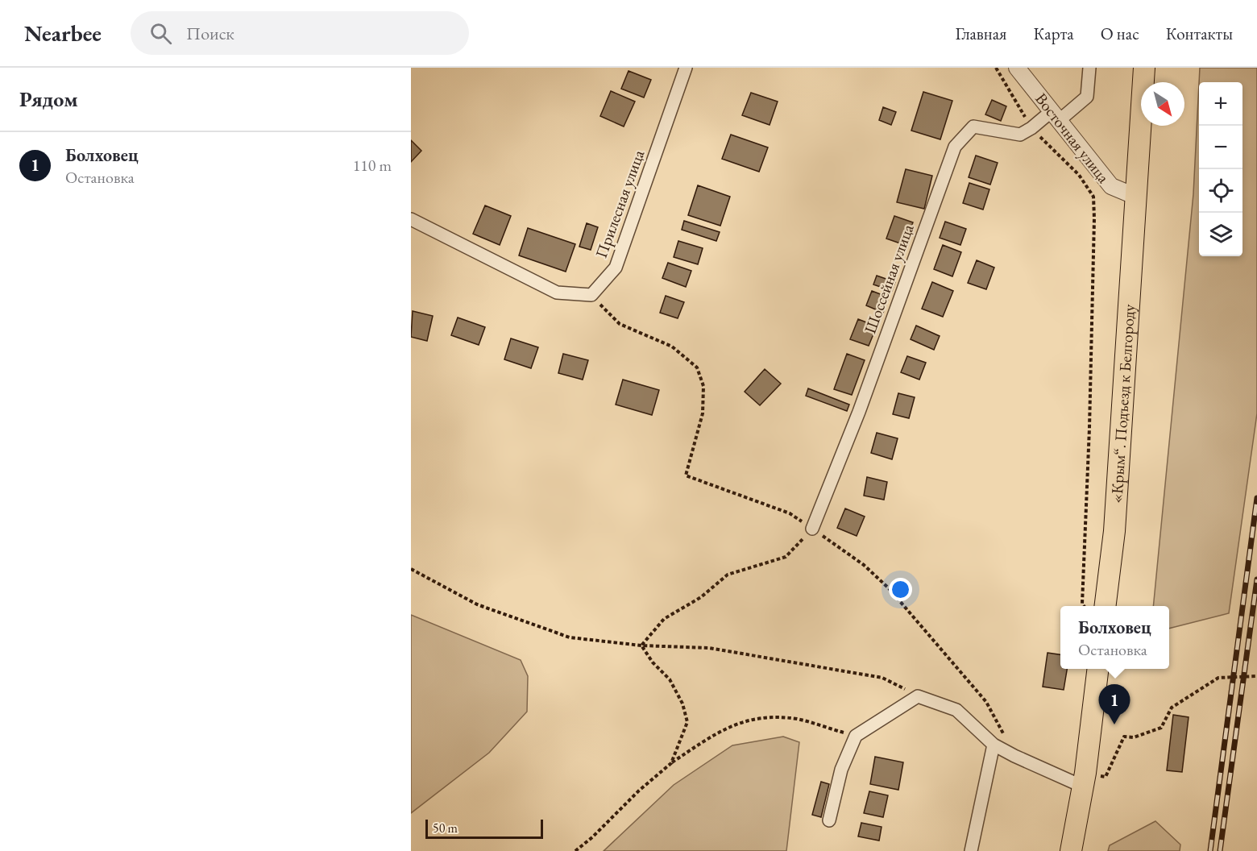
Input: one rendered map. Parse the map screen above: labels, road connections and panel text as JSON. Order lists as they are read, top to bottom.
{
  "streets": {
    "main road": ["«Крым“. Подъезд к Белгороду"],
    "street": ["Восточная улица", "Прилесная улица", "Шоссейная улица"]
  },
  "crossings": [
    ["Восточная улица", "Шоссейная улица"],
    ["Восточная улица", "«Крым“. Подъезд к Белгороду"]
  ],
  "scale_bar": "50 m",
  "north": "bottom right",
  "page": {
    "header": "Nearbee",
    "search": "Поиск",
    "nav": [
      "Главная",
      "Карта",
      "О нас",
      "Контакты"
    ],
    "heading": "Рядом",
    "map_buttons": ["+", "−"],
    "list": [
      {
        "mark": "1",
        "name": "Болховец",
        "note": "Остановка",
        "value": "110 m"
      }
    ],
    "popup": ["Болховец", "Остановка"],
    "pins": "1",
    "scale": "50 m"
  }
}
